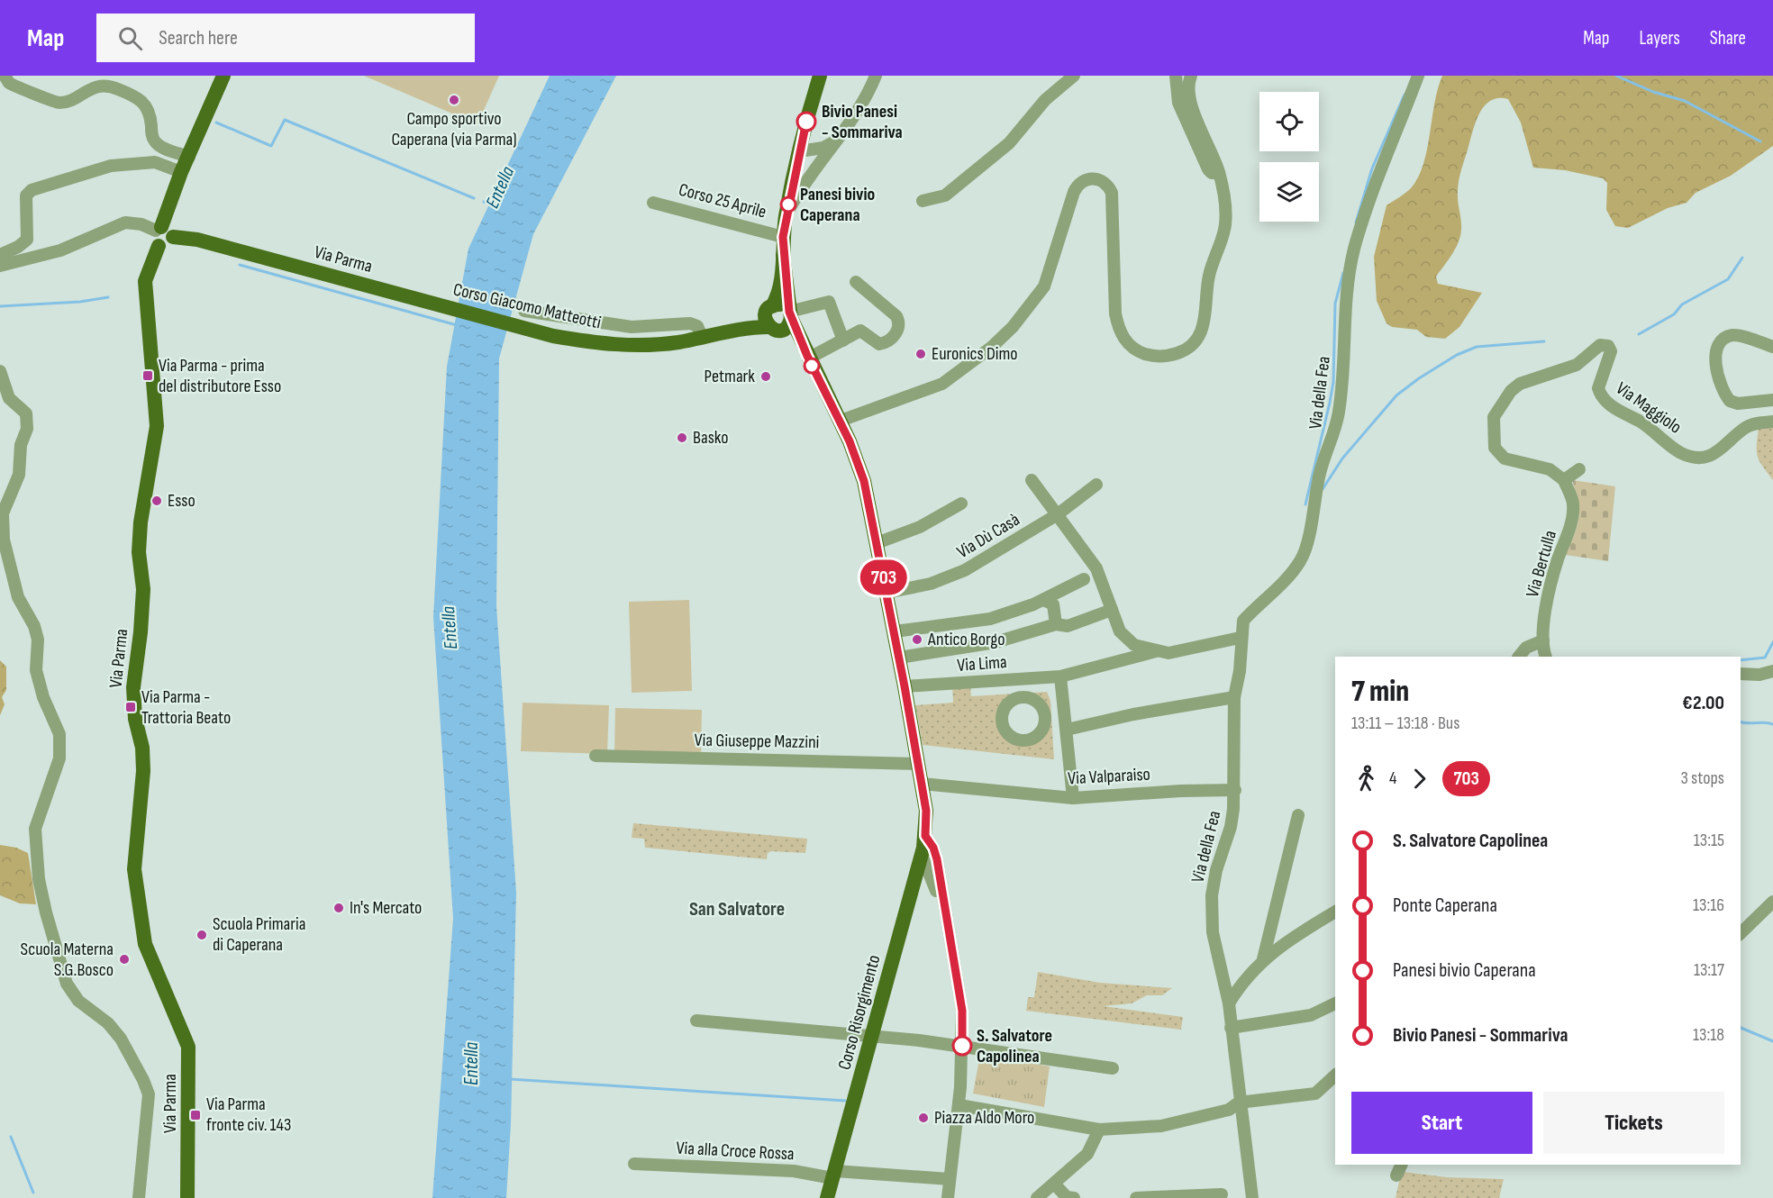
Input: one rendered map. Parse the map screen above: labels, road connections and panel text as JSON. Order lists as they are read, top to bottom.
{
  "streets": {
    "main road": [
      "Corso 25 Aprile",
      "Via Parma",
      "Corso Giacomo Matteotti",
      "Corso Risorgimento"
    ],
    "street": [
      "Via della Fea",
      "Via Maggiolo",
      "Via Dù Casà",
      "Via Bertulla",
      "Via Lima",
      "Via Giuseppe Mazzini",
      "Via Valparaiso",
      "Via alla Croce Rossa"
    ]
  },
  "crossings": [
    ["Corso 25 Aprile", "Corso Giacomo Matteotti"],
    ["Corso 25 Aprile", "Corso Risorgimento"],
    ["Via Parma", "Corso Giacomo Matteotti"],
    ["Via della Fea", "Via Valparaiso"],
    ["Via Maggiolo", "Via Bertulla"],
    ["Via Dù Casà", "Corso Risorgimento"],
    ["Via Lima", "Corso Risorgimento"],
    ["Via Giuseppe Mazzini", "Corso Risorgimento"],
    ["Via Valparaiso", "Corso Risorgimento"],
    ["Corso Risorgimento", "Via alla Croce Rossa"]
  ],
  "districts": ["San Salvatore"],
  "water": ["Entella"],
  "places": {
    "other": [
      "Campo sportivo Caperana (via Parma)",
      "Bivio Panesi - Sommariva",
      "Panesi bivio Caperana",
      "Euronics Dimo",
      "Petmark",
      "Basko",
      "Esso",
      "Antico Borgo",
      "In's Mercato",
      "Scuola Primaria di Caperana",
      "Scuola Materna S.G.Bosco",
      "S. Salvatore Capolinea",
      "Piazza Aldo Moro"
    ],
    "transit": ["Via Parma - prima del distributore Esso", "Via Parma - Trattoria Beato", "Via Parma fronte civ. 143"]
  },
  "lines": ["bus line 703"],
  "page": {
    "header": "Map",
    "search": "Search here",
    "nav": ["Map", "Layers", "Share"],
    "on_map": "703",
    "heading": ["7 min", "13:11 – 13:18 · Bus", "€2.00"],
    "legs": ["4", "703", "3 stops"],
    "list": [
      {
        "name": "S. Salvatore Capolinea",
        "value": "13:15"
      },
      {
        "name": "Ponte Caperana",
        "value": "13:16"
      },
      {
        "name": "Panesi bivio Caperana",
        "value": "13:17"
      },
      {
        "name": "Bivio Panesi - Sommariva",
        "value": "13:18"
      }
    ],
    "buttons": ["Start", "Tickets"]
  }
}
